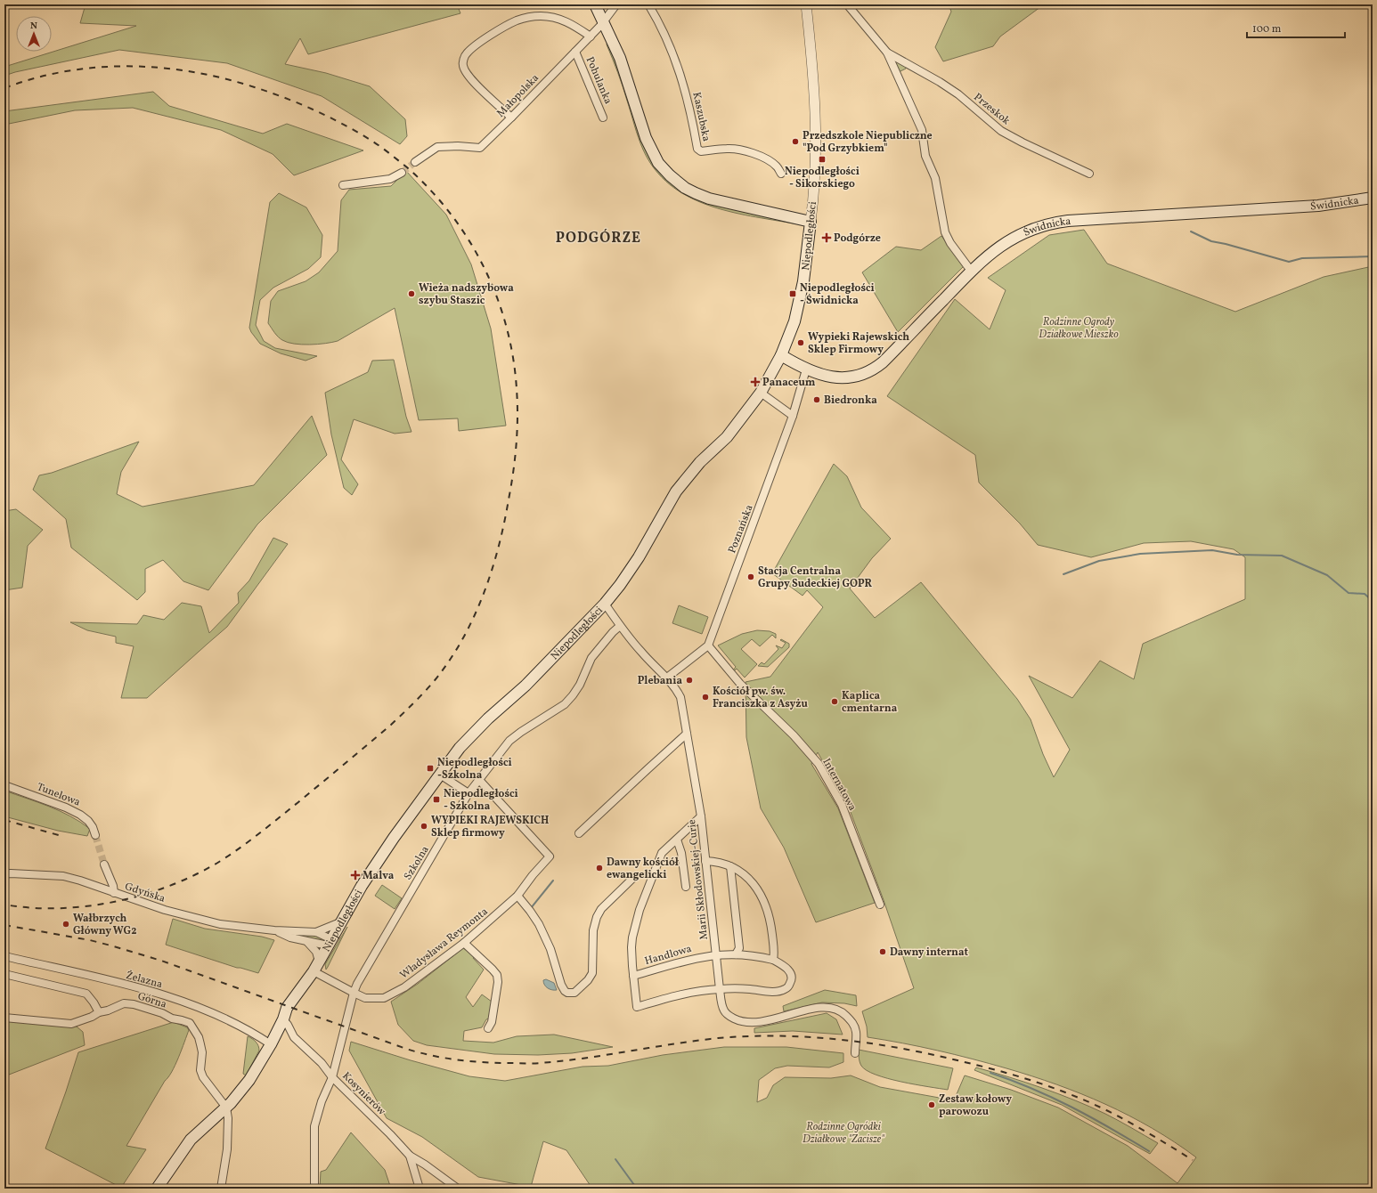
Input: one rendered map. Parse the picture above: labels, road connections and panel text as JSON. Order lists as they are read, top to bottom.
{
  "streets": {
    "main road": ["Świdnicka", "Niepodległości"],
    "street": [
      "Pohulanka",
      "Małopolska",
      "Przeskok",
      "Kaszubska",
      "Poznańska",
      "Internatowa",
      "Tunelowa",
      "Szkolna",
      "Marii Skłodowskiej-Curie",
      "Gdyńska",
      "Władysława Reymonta",
      "Handlowa",
      "Żelazna",
      "Górna",
      "Kosynierów"
    ]
  },
  "crossings": [
    ["Pohulanka", "Małopolska"],
    ["Przeskok", "Świdnicka"],
    ["Świdnicka", "Niepodległości"],
    ["Świdnicka", "Poznańska"],
    ["Niepodległości", "Marii Skłodowskiej-Curie"],
    ["Niepodległości", "Gdyńska"],
    ["Niepodległości", "Władysława Reymonta"],
    ["Niepodległości", "Żelazna"],
    ["Niepodległości", "Górna"],
    ["Niepodległości", "Kosynierów"],
    ["Poznańska", "Internatowa"],
    ["Szkolna", "Marii Skłodowskiej-Curie"],
    ["Szkolna", "Władysława Reymonta"],
    ["Szkolna", "Kosynierów"],
    ["Marii Skłodowskiej-Curie", "Handlowa"]
  ],
  "districts": ["PODGÓRZE"],
  "parks": ["Rodzinne Ogrody Działkowe Mieszko", "Rodzinne Ogródki Działkowe \"Zacisze\""],
  "places": {
    "other": [
      "Przedszkole Niepubliczne \"Pod Grzybkiem\"",
      "Wieża nadszybowa szybu Staszic",
      "Wypieki Rajewskich Sklep Firmowy",
      "Biedronka",
      "Stacja Centralna Grupy Sudeckiej GOPR",
      "Plebania",
      "Kościół pw. św. Franciszka z Asyżu",
      "Kaplica cmentarna",
      "WYPIEKI RAJEWSKICH Sklep firmowy",
      "Dawny kościół ewangelicki",
      "Wałbrzych Główny WG2",
      "Dawny internat",
      "Zestaw kołowy parowozu"
    ],
    "transit": [
      "Niepodległości - Sikorskiego",
      "Niepodległości - Świdnicka",
      "Niepodległości -Szkolna",
      "Niepodległości - Szkolna"
    ],
    "health": ["Podgórze", "Panaceum", "Malva"]
  },
  "scale_bar": "100 m",
  "north": "top"
}
